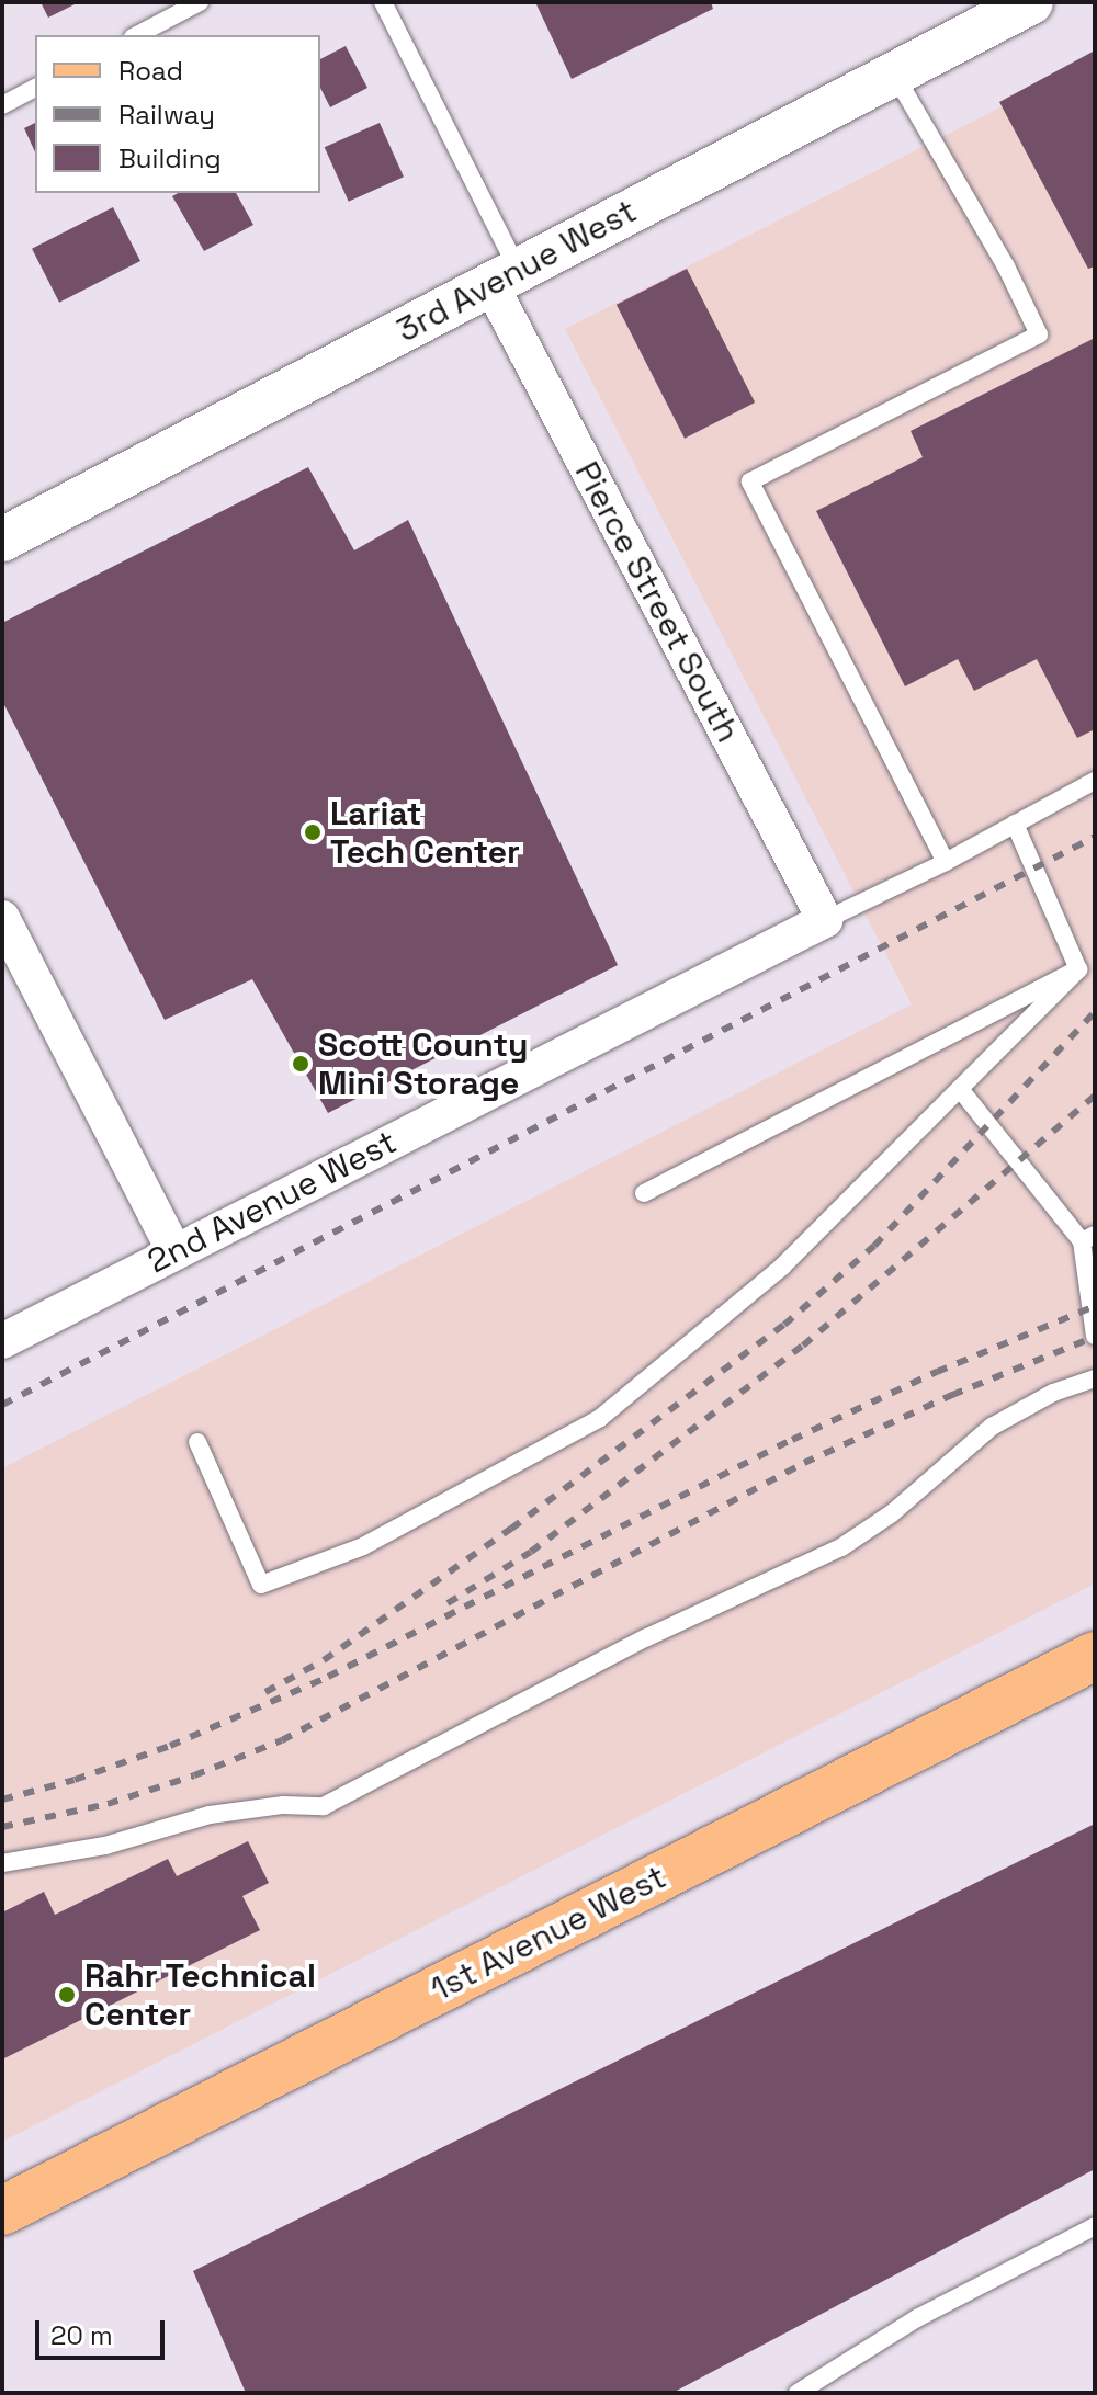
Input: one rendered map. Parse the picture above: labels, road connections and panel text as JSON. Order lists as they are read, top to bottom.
{
  "streets": {
    "main road": ["1st Avenue West"],
    "street": ["3rd Avenue West", "Pierce Street South", "2nd Avenue West"]
  },
  "crossings": [
    ["3rd Avenue West", "Pierce Street South"],
    ["Pierce Street South", "2nd Avenue West"]
  ],
  "places": ["Lariat Tech Center", "Scott County Mini Storage", "Rahr Technical Center"],
  "legend": ["Road", "Railway", "Building"],
  "scale_bar": "20 m"
}
